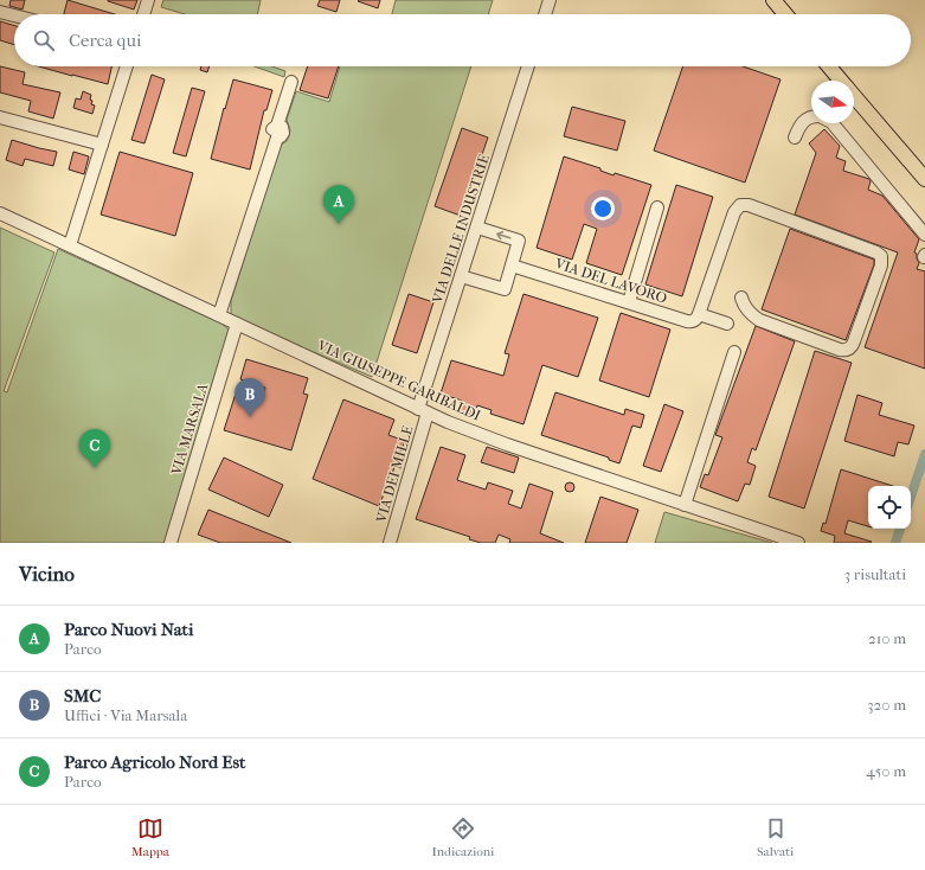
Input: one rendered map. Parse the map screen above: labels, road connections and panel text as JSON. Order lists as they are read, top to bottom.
{
  "streets": {
    "street": [
      "VIA DELLE INDUSTRIE",
      "VIA DEL LAVORO",
      "VIA GIUSEPPE GARIBALDI",
      "VIA MARSALA",
      "VIA DEI MILLE"
    ]
  },
  "crossings": [
    ["VIA DELLE INDUSTRIE", "VIA GIUSEPPE GARIBALDI"],
    ["VIA DELLE INDUSTRIE", "VIA DEI MILLE"],
    ["VIA GIUSEPPE GARIBALDI", "VIA MARSALA"],
    ["VIA GIUSEPPE GARIBALDI", "VIA DEI MILLE"]
  ],
  "north": "right",
  "page": {
    "search": "Cerca qui",
    "pins": ["A", "B", "C"],
    "heading": ["Vicino", "3 risultati"],
    "list": [
      {
        "mark": "A",
        "name": "Parco Nuovi Nati",
        "note": "Parco",
        "value": "210 m"
      },
      {
        "mark": "B",
        "name": "SMC",
        "note": "Uffici · Via Marsala",
        "value": "320 m"
      },
      {
        "mark": "C",
        "name": "Parco Agricolo Nord Est",
        "note": "Parco",
        "value": "450 m"
      }
    ],
    "nav": ["Mappa", "Indicazioni", "Salvati"]
  }
}
